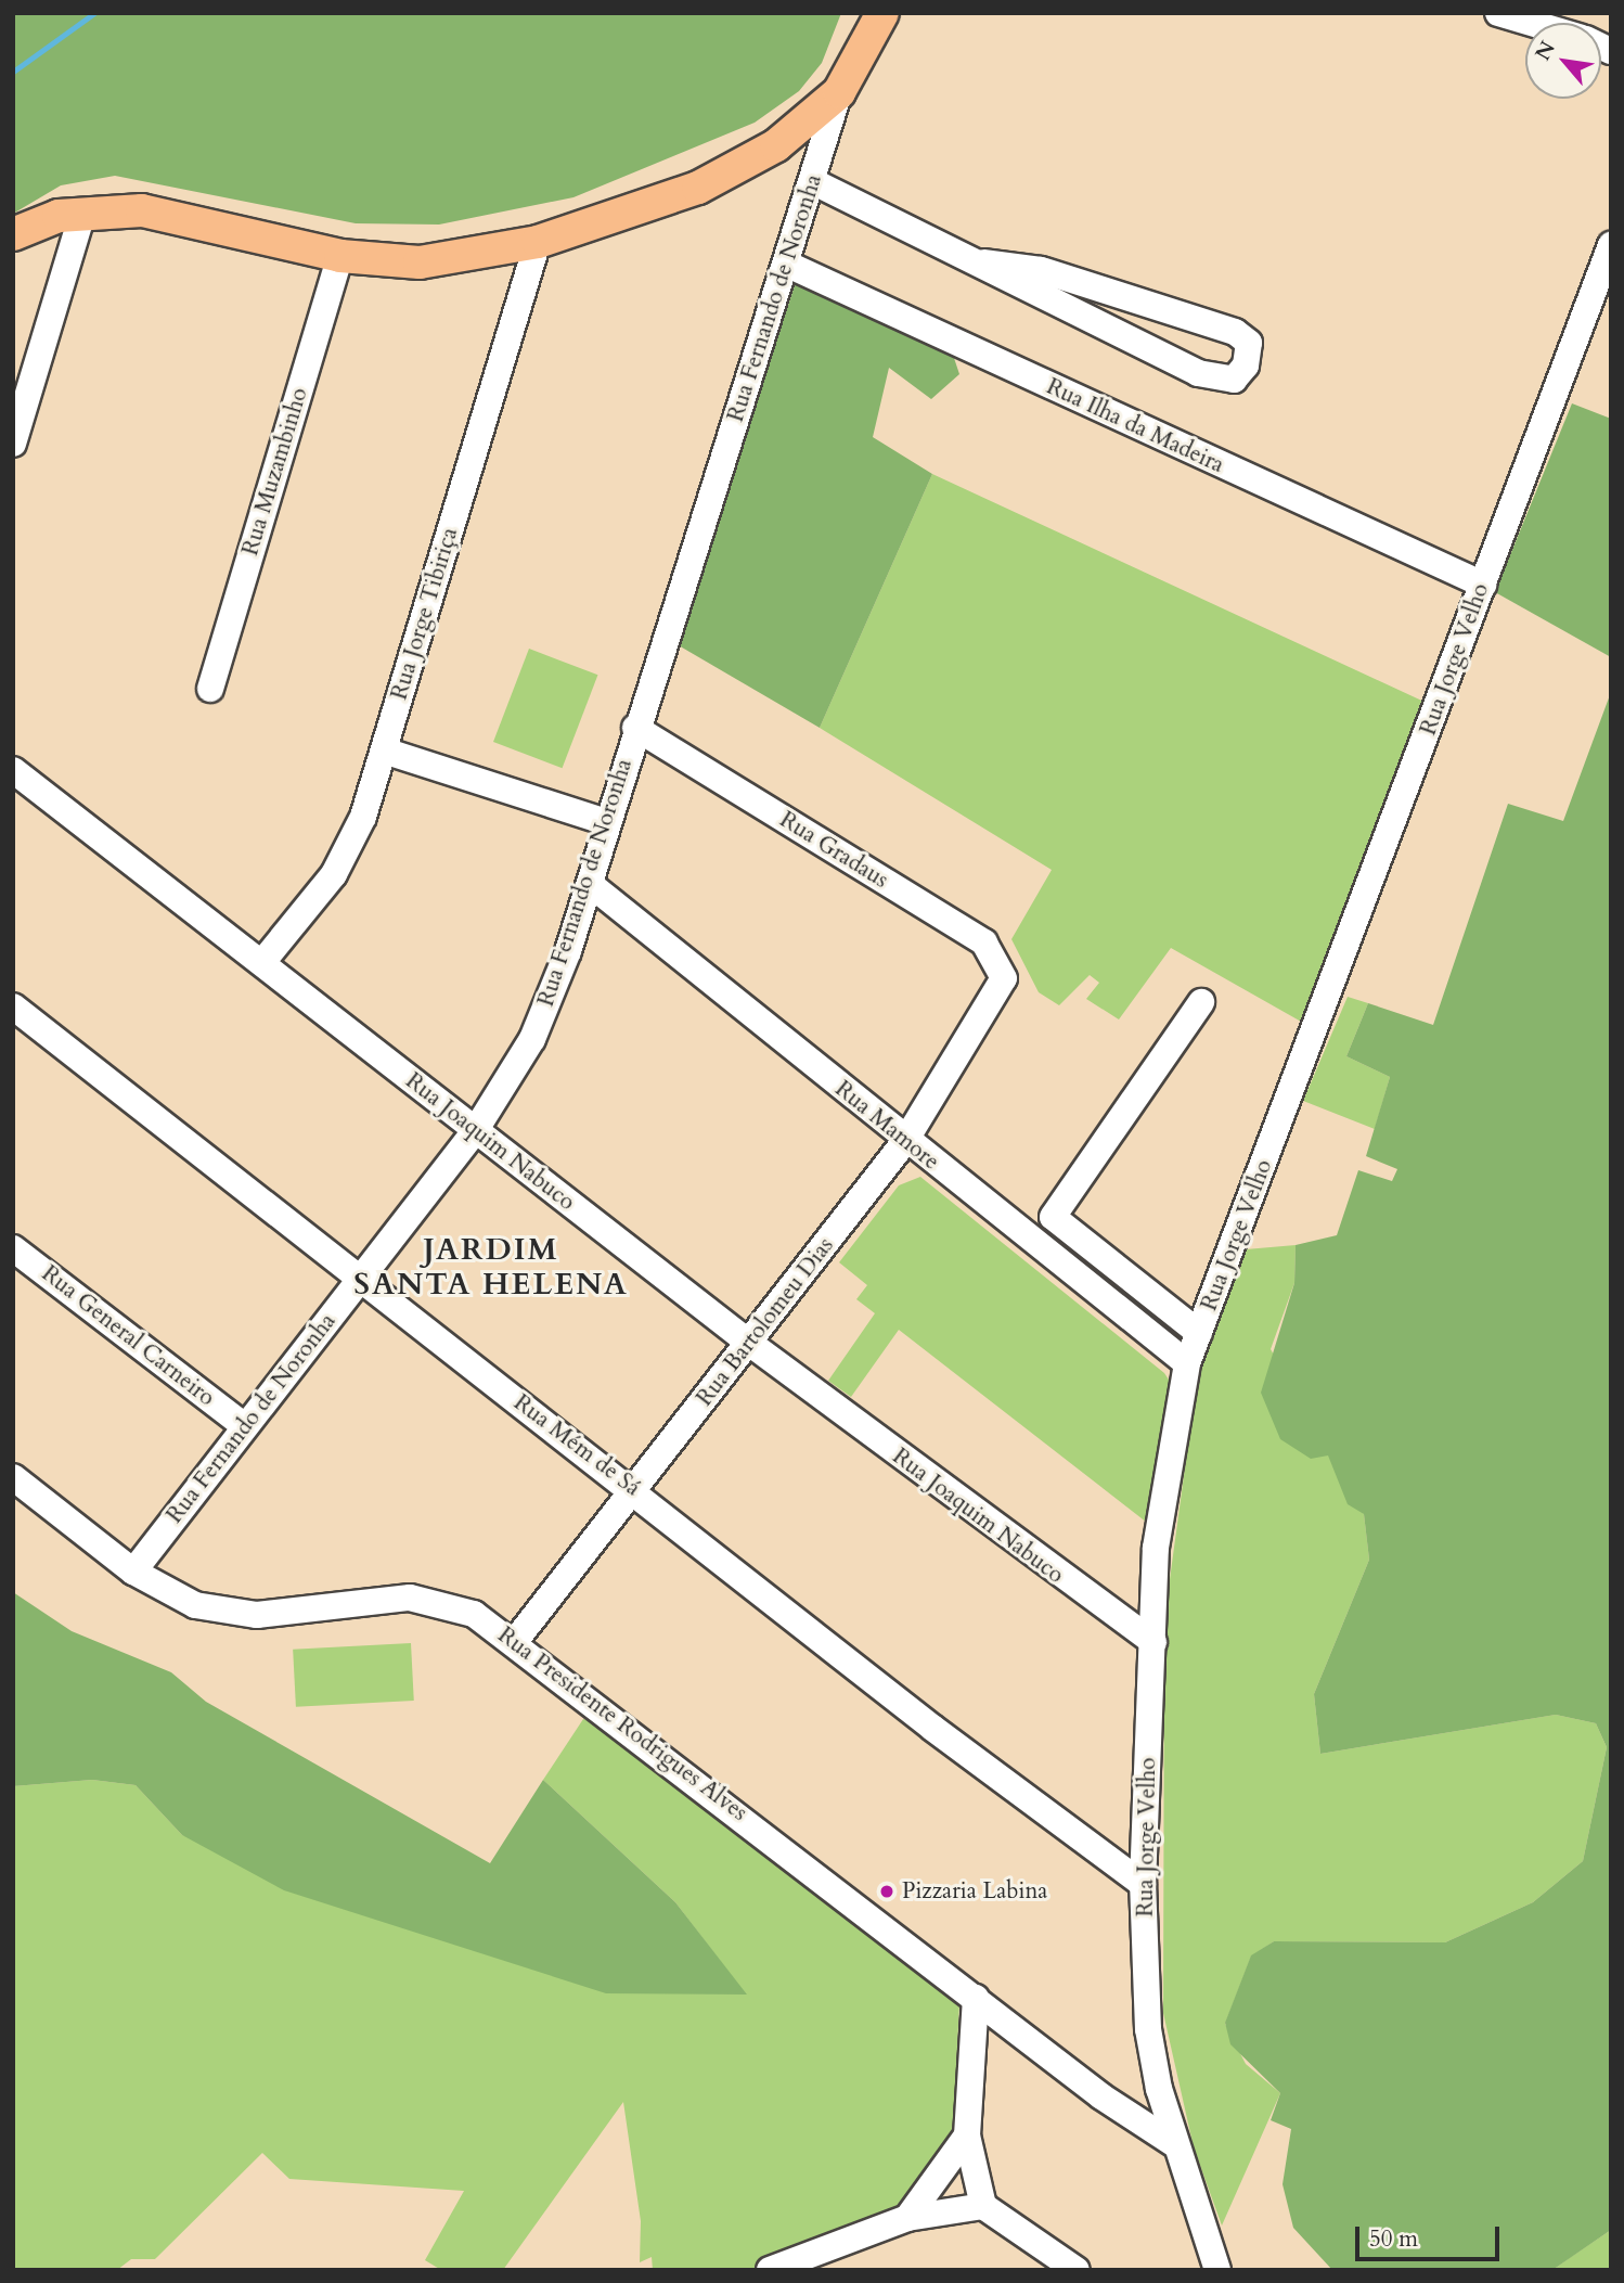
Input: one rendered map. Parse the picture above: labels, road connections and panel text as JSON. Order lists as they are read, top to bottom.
{
  "streets": {
    "street": [
      "Rua Fernando de Noronha",
      "Rua Ilha da Madeira",
      "Rua Muzambinho",
      "Rua Jorge Tibiriça",
      "Rua Jorge Velho",
      "Rua Gradaus",
      "Rua Mamore",
      "Rua Joaquim Nabuco",
      "Rua Bartolomeu Dias",
      "Rua General Carneiro",
      "Rua Mém de Sá",
      "Rua Presidente Rodrigues Alves"
    ]
  },
  "crossings": [
    ["Rua Fernando de Noronha", "Rua Ilha da Madeira"],
    ["Rua Fernando de Noronha", "Rua Gradaus"],
    ["Rua Fernando de Noronha", "Rua Mamore"],
    ["Rua Fernando de Noronha", "Rua Joaquim Nabuco"],
    ["Rua Fernando de Noronha", "Rua General Carneiro"],
    ["Rua Fernando de Noronha", "Rua Mém de Sá"],
    ["Rua Fernando de Noronha", "Rua Presidente Rodrigues Alves"],
    ["Rua Ilha da Madeira", "Rua Jorge Velho"],
    ["Rua Jorge Tibiriça", "Rua Joaquim Nabuco"],
    ["Rua Jorge Velho", "Rua Mamore"],
    ["Rua Jorge Velho", "Rua Joaquim Nabuco"],
    ["Rua Jorge Velho", "Rua Mém de Sá"],
    ["Rua Jorge Velho", "Rua Presidente Rodrigues Alves"],
    ["Rua Gradaus", "Rua Bartolomeu Dias"],
    ["Rua Mamore", "Rua Bartolomeu Dias"],
    ["Rua Joaquim Nabuco", "Rua Bartolomeu Dias"],
    ["Rua Bartolomeu Dias", "Rua Mém de Sá"],
    ["Rua Bartolomeu Dias", "Rua Presidente Rodrigues Alves"]
  ],
  "districts": ["JARDIM SANTA HELENA"],
  "places": ["Pizzaria Labina"],
  "scale_bar": "50 m",
  "north": "top left"
}
